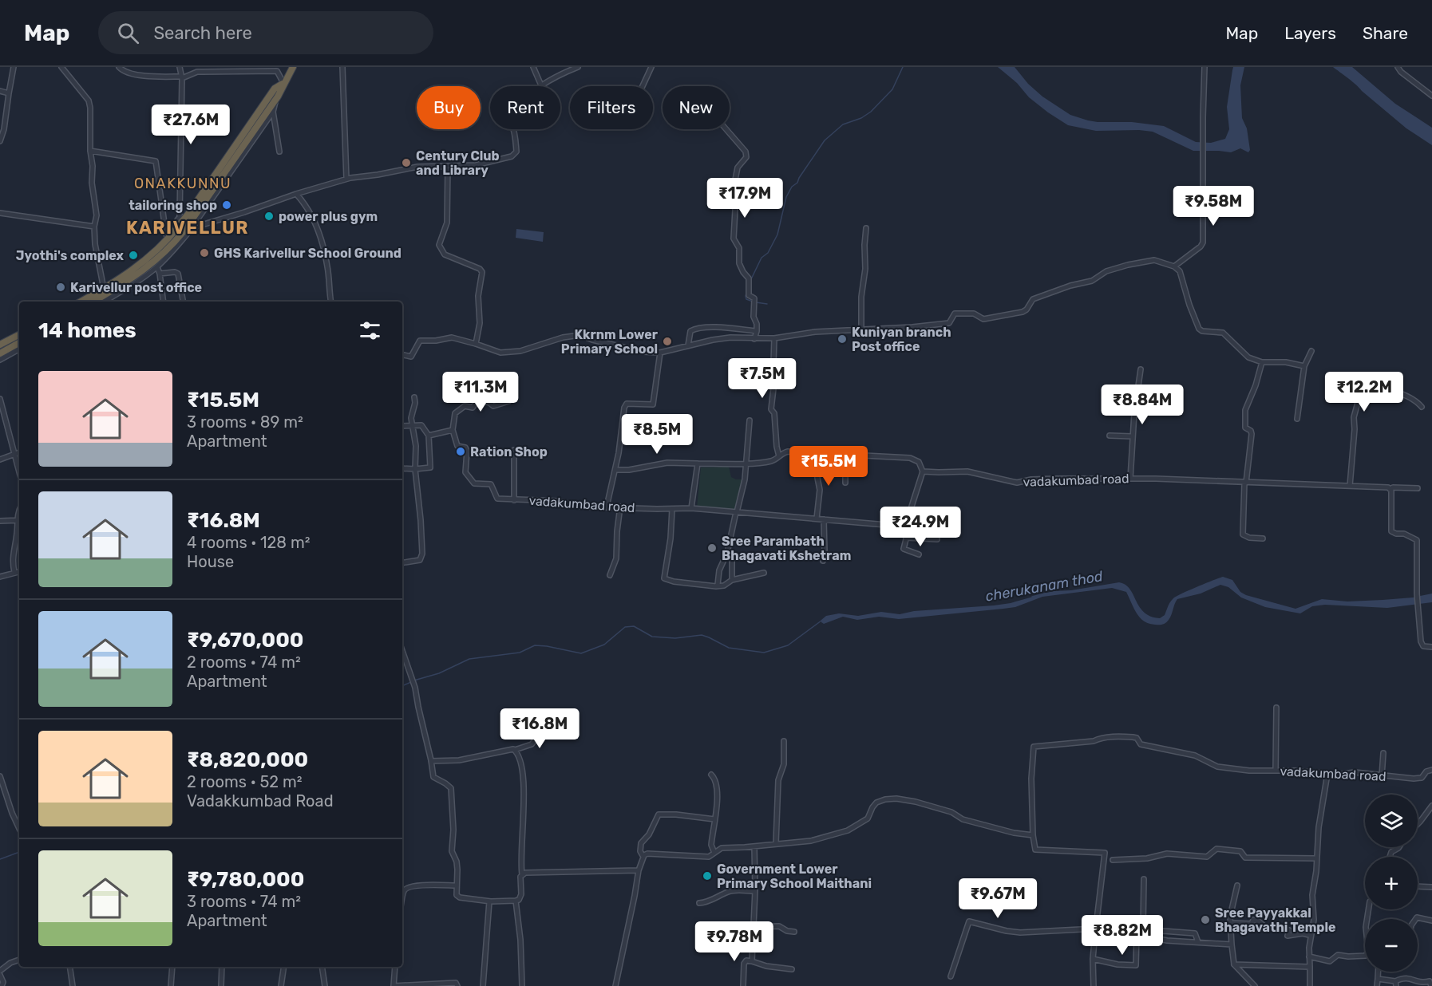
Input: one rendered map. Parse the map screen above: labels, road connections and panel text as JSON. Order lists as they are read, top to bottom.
{
  "streets": {
    "street": ["vadakumbad road"]
  },
  "districts": ["ONAKKUNNU", "KARIVELLUR"],
  "water": ["cherukanam thod"],
  "places": [
    "Century Club and Library",
    "tailoring shop",
    "power plus gym",
    "GHS Karivellur School Ground",
    "Jyothi's complex",
    "Karivellur post office",
    "Kuniyan branch Post office",
    "Kkrnm Lower Primary School",
    "Ration Shop",
    "Sree Parambath Bhagavati Kshetram",
    "Government Lower Primary School Maithani",
    "Sree Payyakkal Bhagavathi Temple"
  ],
  "page": {
    "header": "Map",
    "search": "Search here",
    "nav": ["Map", "Layers", "Share"],
    "chip": [
      "Buy",
      "Rent",
      "Filters",
      "New"
    ],
    "price": [
      "₹27.6M",
      "₹17.9M",
      "₹9.58M",
      "₹7.5M",
      "₹11.3M",
      "₹12.2M",
      "₹8.84M",
      "₹8.5M",
      "₹15.5M",
      "₹24.9M",
      "₹16.8M",
      "₹9.67M",
      "₹8.82M",
      "₹9.78M"
    ],
    "heading": "14 homes",
    "list": [
      {
        "name": "₹15.5M",
        "note": "3 rooms · 89 m² · Apartment"
      },
      {
        "name": "₹16.8M",
        "note": "4 rooms · 128 m² · House"
      },
      {
        "name": "₹9,670,000",
        "note": "2 rooms · 74 m² · Apartment"
      },
      {
        "name": "₹8,820,000",
        "note": "2 rooms · 52 m² · Vadakkumbad Road"
      },
      {
        "name": "₹9,780,000",
        "note": "3 rooms · 74 m² · Apartment"
      }
    ],
    "map_buttons": ["+", "−"]
  }
}
